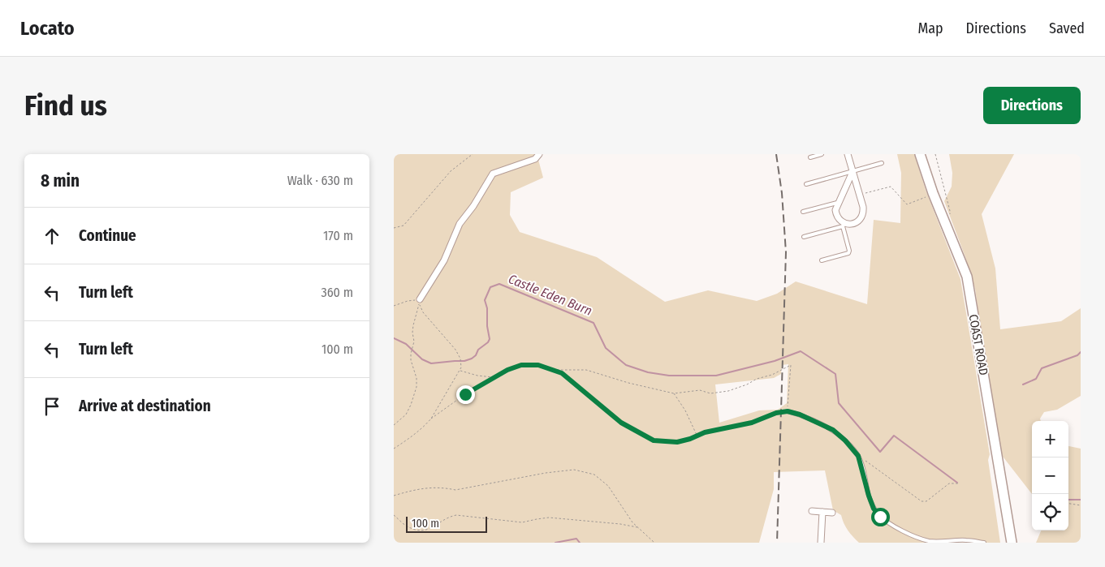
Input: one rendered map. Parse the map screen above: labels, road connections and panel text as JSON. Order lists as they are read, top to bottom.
{
  "streets": {
    "main road": ["COAST ROAD"]
  },
  "water": ["Castle Eden Burn"],
  "scale_bar": "100 m",
  "page": {
    "header": "Locato",
    "nav": ["Map", "Directions", "Saved"],
    "buttons": "Directions",
    "title": "Find us",
    "heading": ["8 min", "Walk · 630 m"],
    "list": [
      ["Continue", "170 m"],
      ["Turn left", "360 m"],
      ["Turn left", "100 m"],
      "Arrive at destination"
    ],
    "map_buttons": ["+", "−"],
    "scale": "100 m"
  }
}
